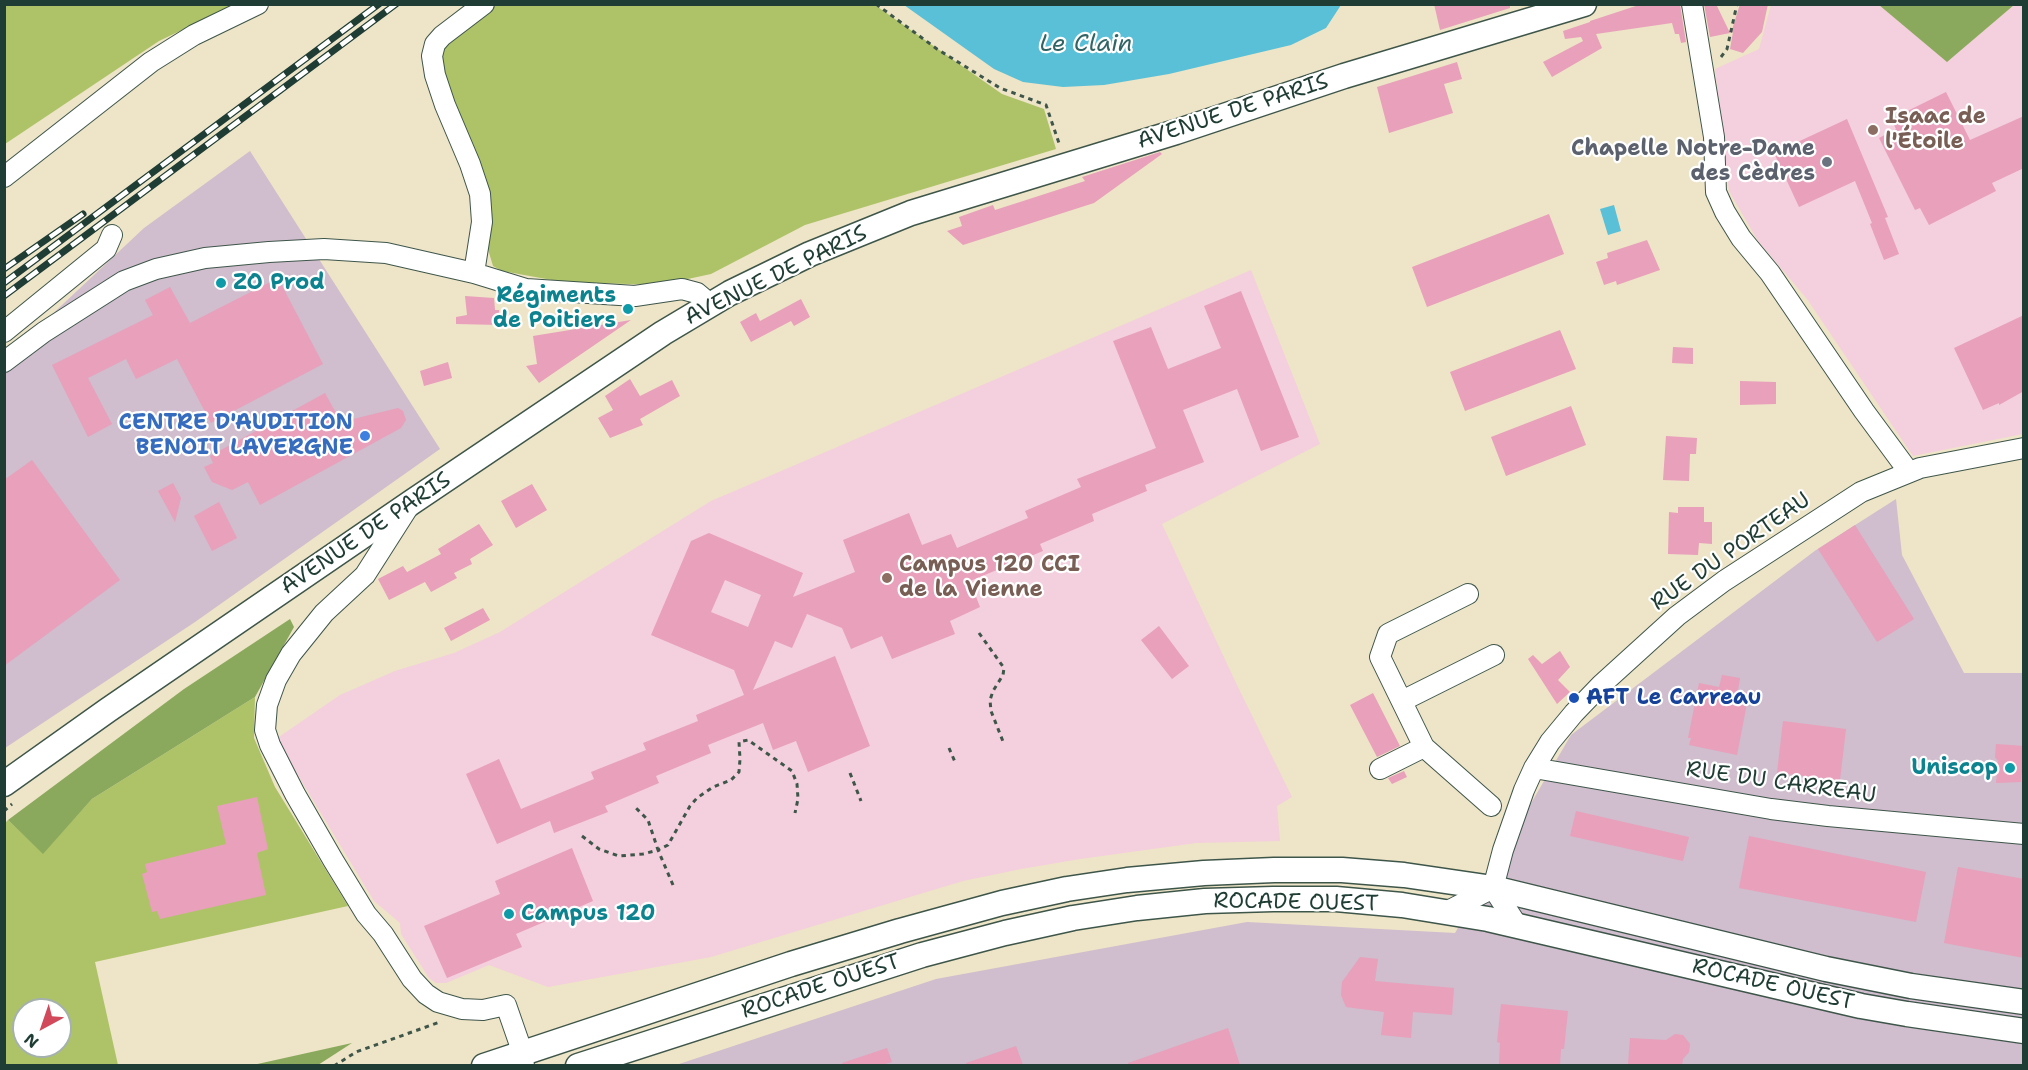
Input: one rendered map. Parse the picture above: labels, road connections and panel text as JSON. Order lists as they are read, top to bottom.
{
  "streets": {
    "main road": ["AVENUE DE PARIS", "ROCADE OUEST"],
    "street": ["RUE DU PORTEAU", "RUE DU CARREAU"]
  },
  "crossings": [
    ["RUE DU PORTEAU", "RUE DU CARREAU"]
  ],
  "water": ["Le Clain"],
  "places": [
    "Isaac de l'Étoile",
    "Chapelle Notre-Dame des Cèdres",
    "ZO Prod",
    "Régiments de Poitiers",
    "CENTRE D'AUDITION BENOIT LAVERGNE",
    "Campus 120 CCI de la Vienne",
    "AFT Le Carreau",
    "Uniscop",
    "Campus 120"
  ],
  "north": "bottom left"
}
